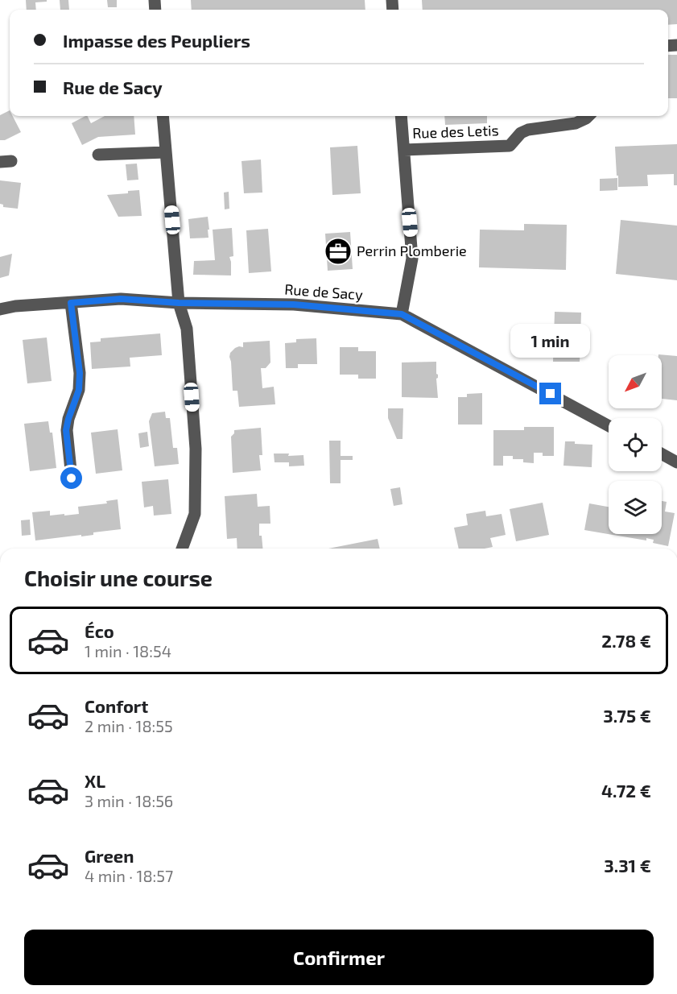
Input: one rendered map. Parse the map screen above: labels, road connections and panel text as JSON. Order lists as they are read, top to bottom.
{
  "streets": {
    "street": ["Rue des Letis", "Rue de Sacy"]
  },
  "crossings": [
    ["Rue des Letis", "Rue de Sacy"]
  ],
  "places": {
    "office": ["Perrin Plomberie"]
  },
  "north": "bottom left",
  "page": {
    "banner": ["Impasse des Peupliers", "Rue de Sacy"],
    "bubble": "1 min",
    "heading": "Choisir une course",
    "list": [
      {
        "name": "Éco",
        "note": "1 min · 18:54",
        "value": "2.78 €"
      },
      {
        "name": "Confort",
        "note": "2 min · 18:55",
        "value": "3.75 €"
      },
      {
        "name": "XL",
        "note": "3 min · 18:56",
        "value": "4.72 €"
      },
      {
        "name": "Green",
        "note": "4 min · 18:57",
        "value": "3.31 €"
      }
    ],
    "buttons": "Confirmer"
  }
}
